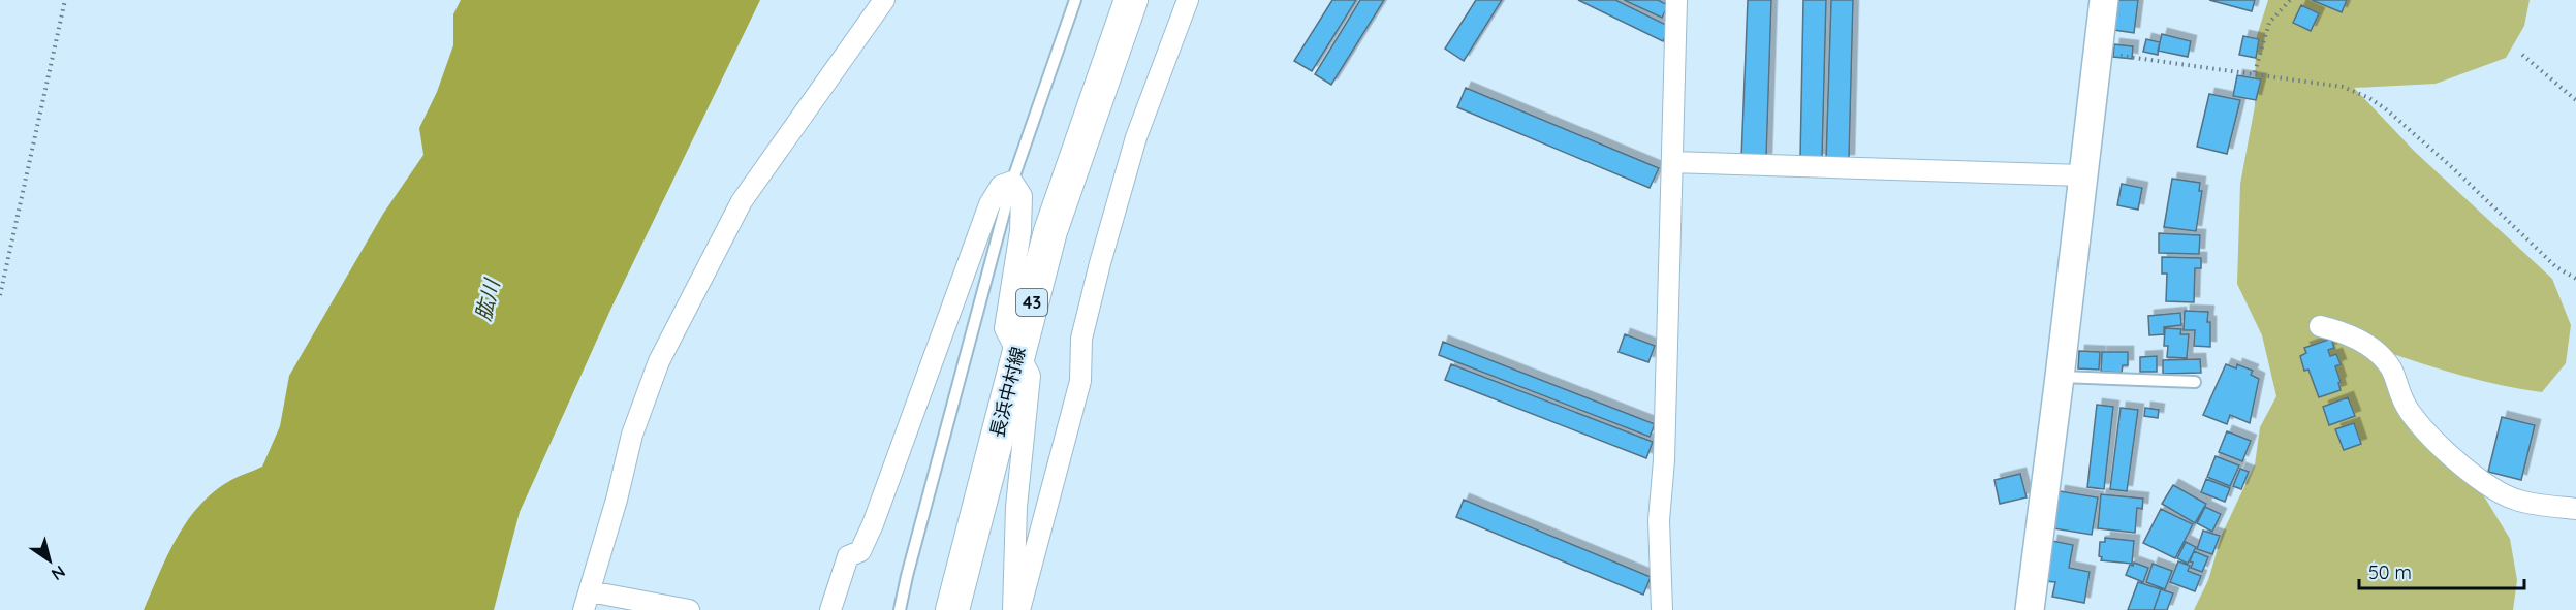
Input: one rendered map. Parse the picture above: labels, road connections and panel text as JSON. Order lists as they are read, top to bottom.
{
  "streets": {
    "main road": ["43", "長浜中村線"]
  },
  "water": ["肱川"],
  "scale_bar": "50 m",
  "north": "bottom right"
}
